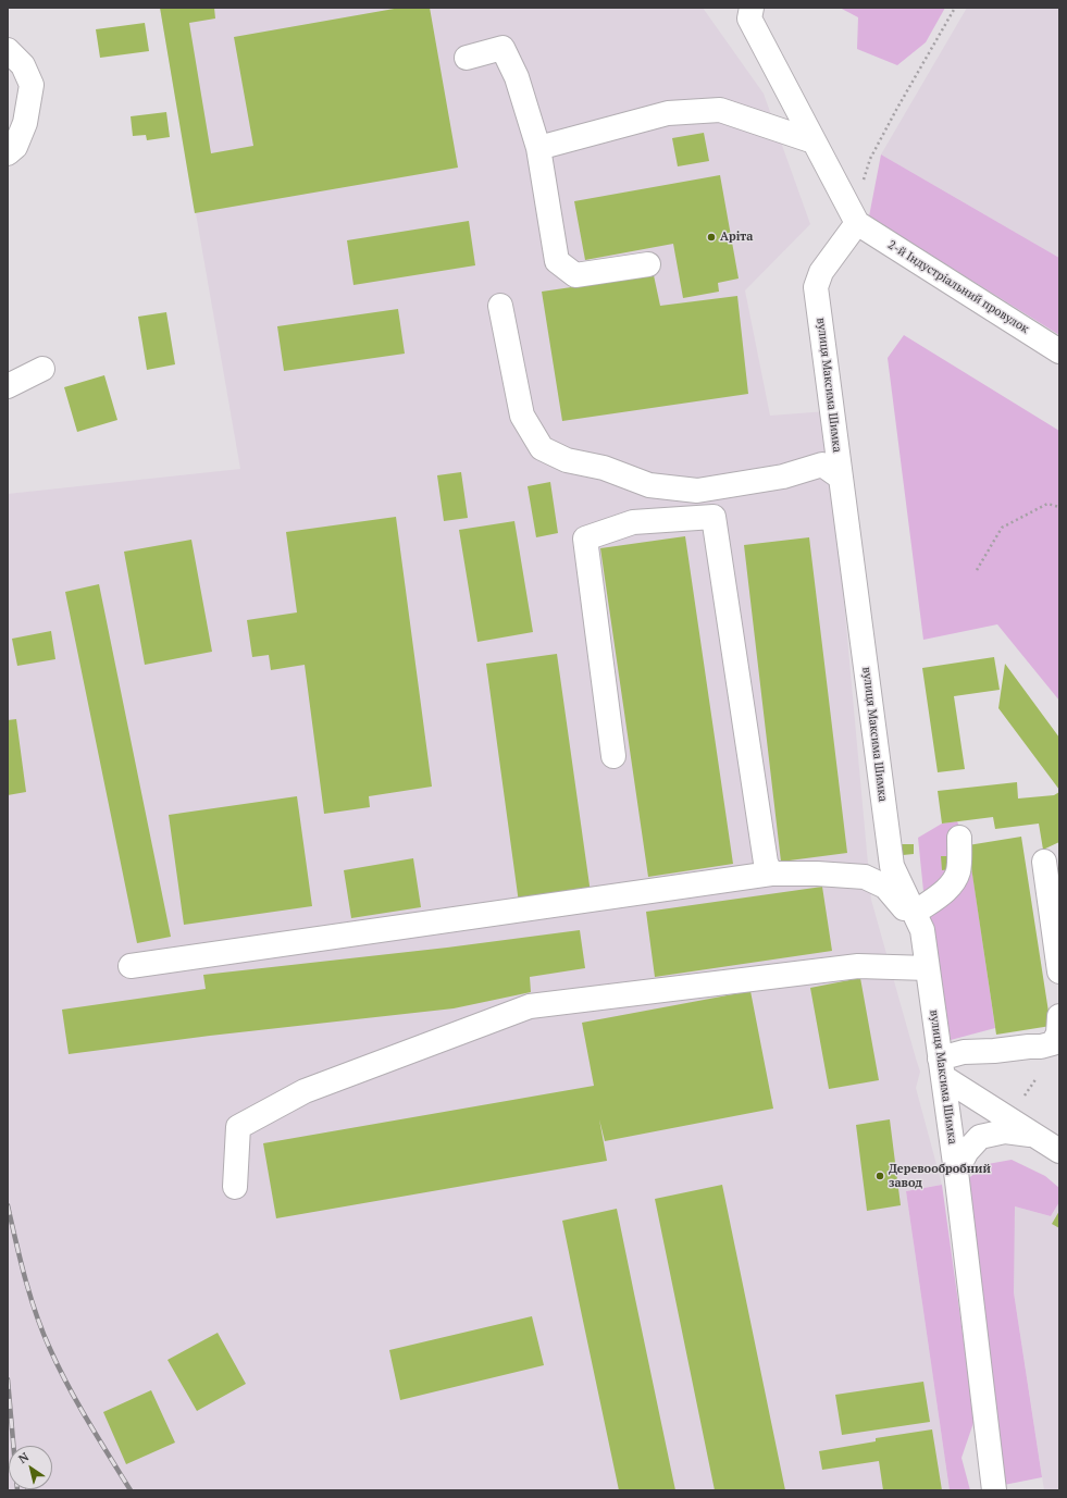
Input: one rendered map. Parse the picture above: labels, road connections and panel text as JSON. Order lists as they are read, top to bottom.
{
  "streets": {
    "street": ["2-й Індустріальний провулок", "вулиця Максима Шимка"]
  },
  "crossings": [
    ["2-й Індустріальний провулок", "вулиця Максима Шимка"]
  ],
  "places": ["Аріта", "Деревообробний завод"],
  "north": "top left"
}
